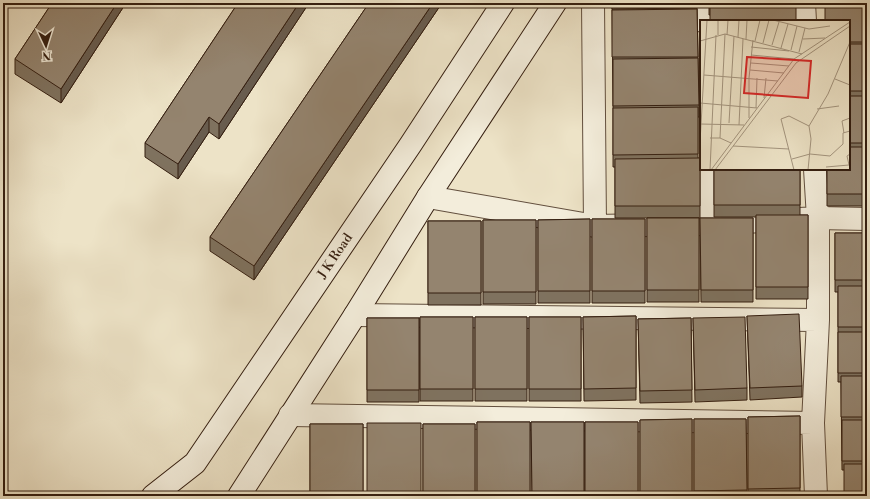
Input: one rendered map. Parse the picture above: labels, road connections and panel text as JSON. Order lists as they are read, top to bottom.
{
  "streets": {
    "street": ["J K Road"]
  },
  "north": "bottom"
}
